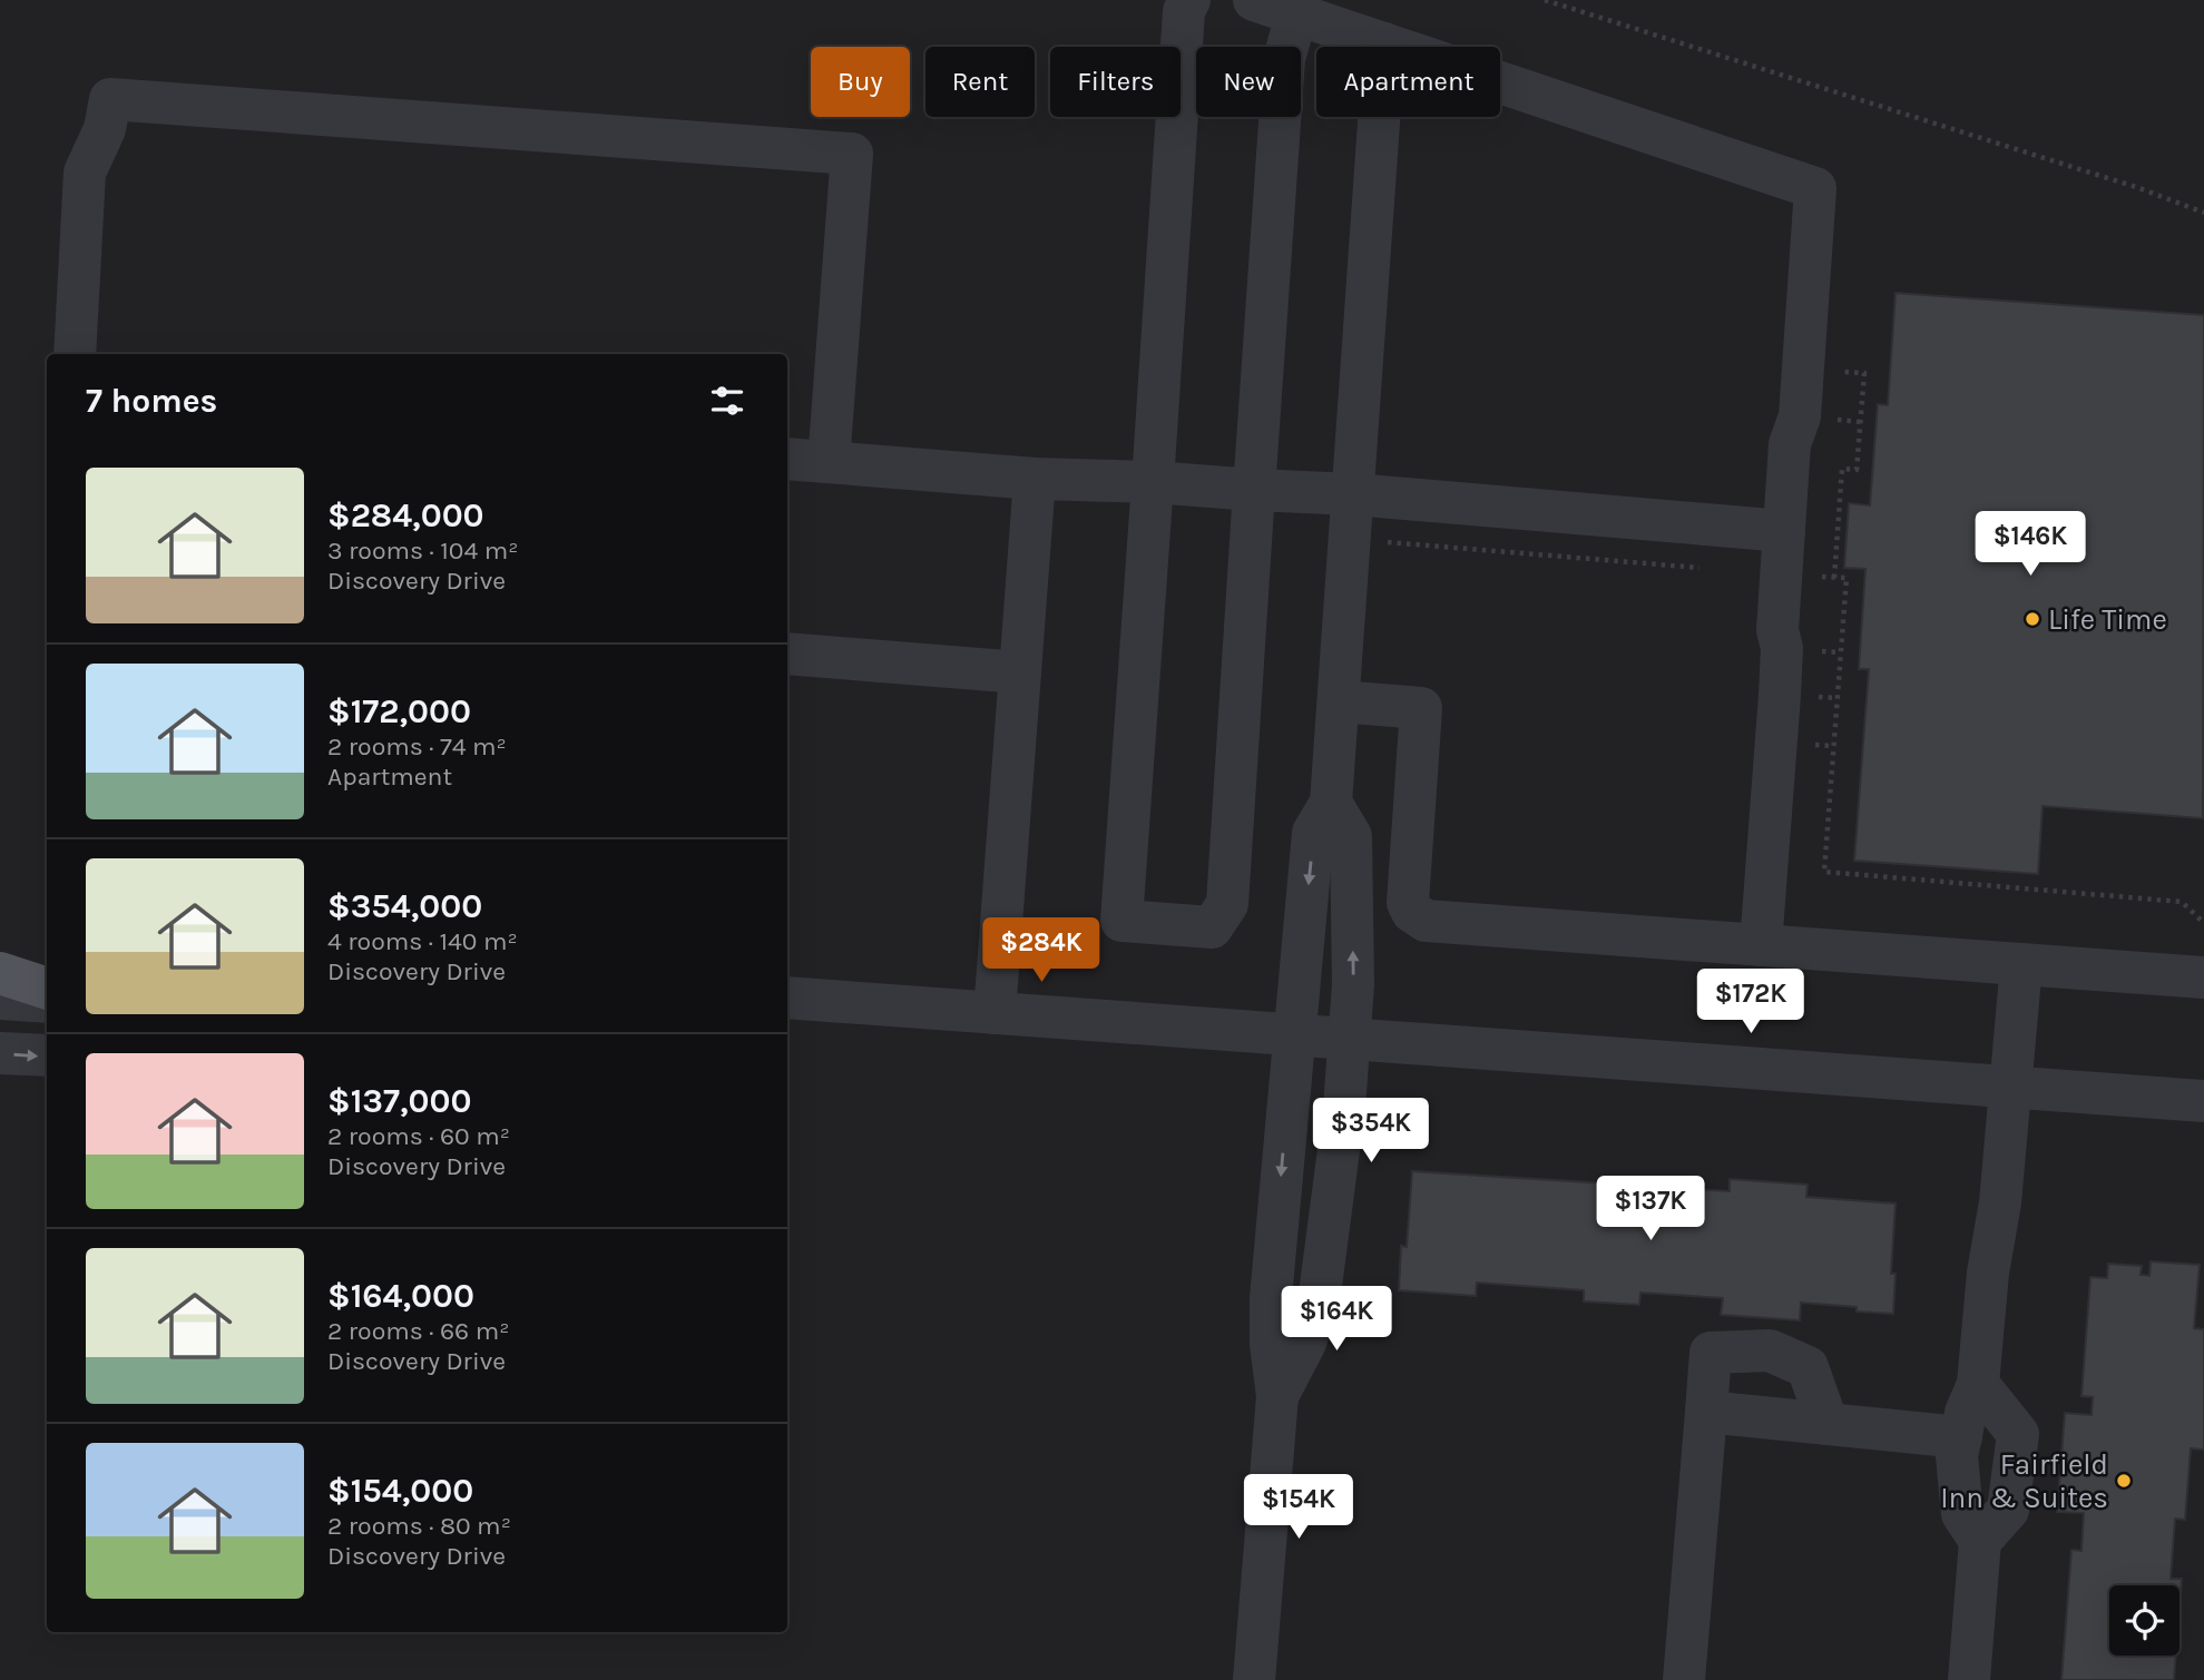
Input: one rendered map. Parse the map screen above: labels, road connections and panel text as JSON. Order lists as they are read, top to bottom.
{
  "places": ["Life Time", "Fairfield Inn & Suites"],
  "page": {
    "chip": [
      "Buy",
      "Rent",
      "Filters",
      "New",
      "Apartment"
    ],
    "heading": "7 homes",
    "list": [
      {
        "name": "$284,000",
        "note": "3 rooms · 104 m² · Discovery Drive"
      },
      {
        "name": "$172,000",
        "note": "2 rooms · 74 m² · Apartment"
      },
      {
        "name": "$354,000",
        "note": "4 rooms · 140 m² · Discovery Drive"
      },
      {
        "name": "$137,000",
        "note": "2 rooms · 60 m² · Discovery Drive"
      },
      {
        "name": "$164,000",
        "note": "2 rooms · 66 m² · Discovery Drive"
      },
      {
        "name": "$154,000",
        "note": "2 rooms · 80 m² · Discovery Drive"
      }
    ],
    "price": [
      "$146K",
      "$284K",
      "$172K",
      "$354K",
      "$137K",
      "$164K",
      "$154K"
    ]
  }
}
